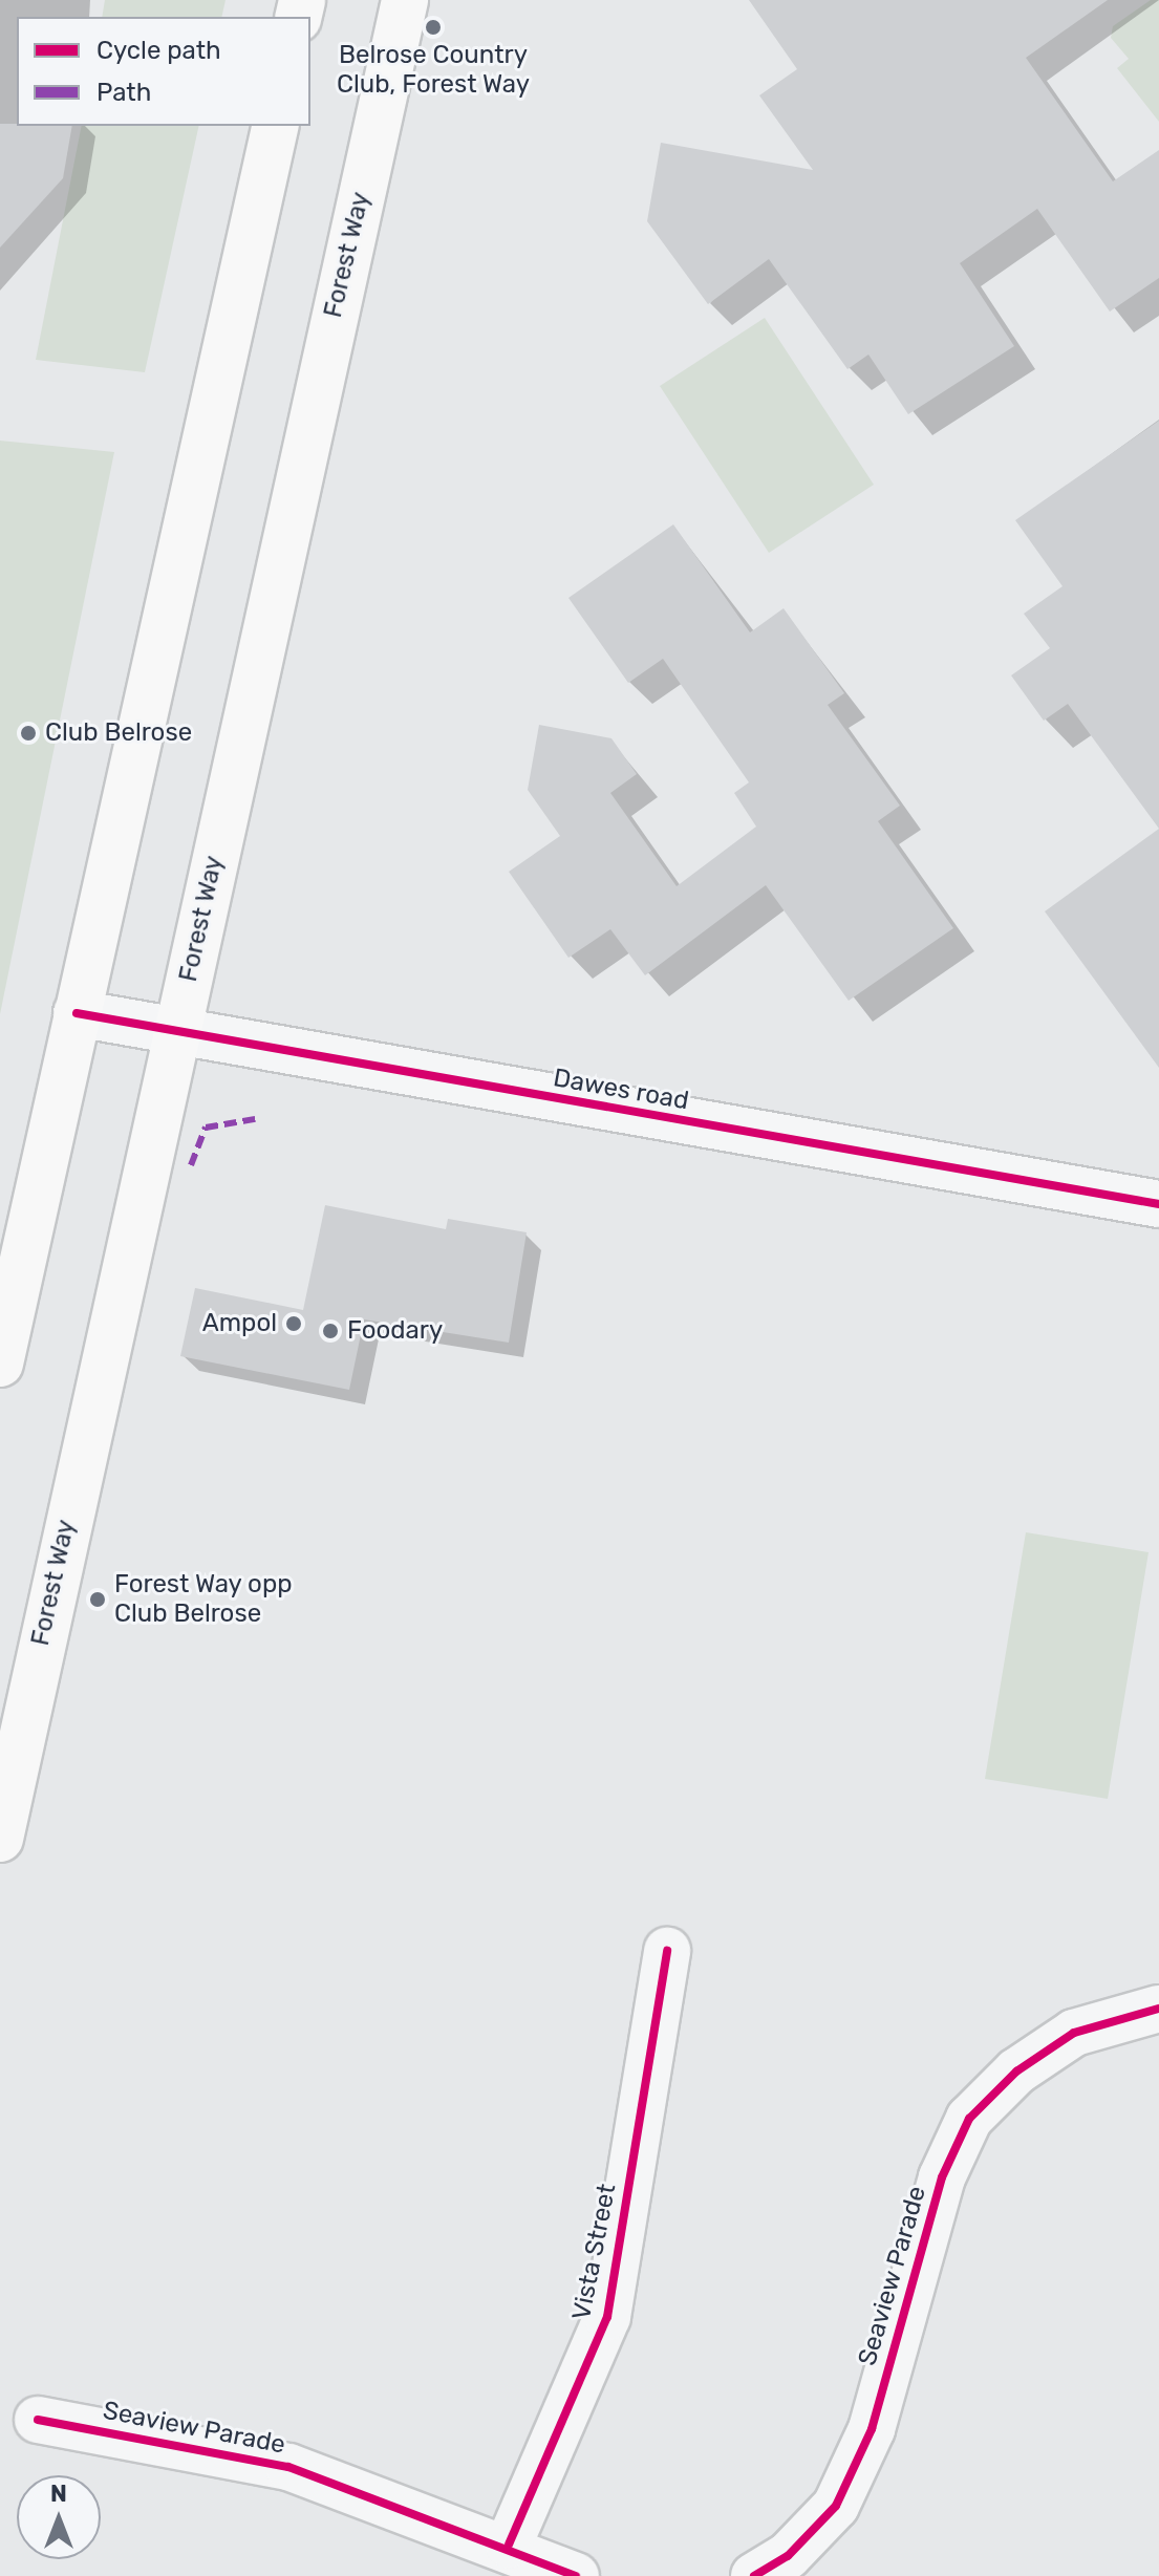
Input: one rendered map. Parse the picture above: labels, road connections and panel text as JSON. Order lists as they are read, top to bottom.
{
  "streets": {
    "main road": ["Forest Way"],
    "street": ["Dawes road", "Vista Street", "Seaview Parade"]
  },
  "crossings": [
    ["Forest Way", "Dawes road"],
    ["Vista Street", "Seaview Parade"]
  ],
  "places": [
    "Belrose Country Club, Forest Way",
    "Club Belrose",
    "Ampol",
    "Foodary",
    "Forest Way opp Club Belrose"
  ],
  "legend": ["Cycle path", "Path"],
  "north": "top"
}
